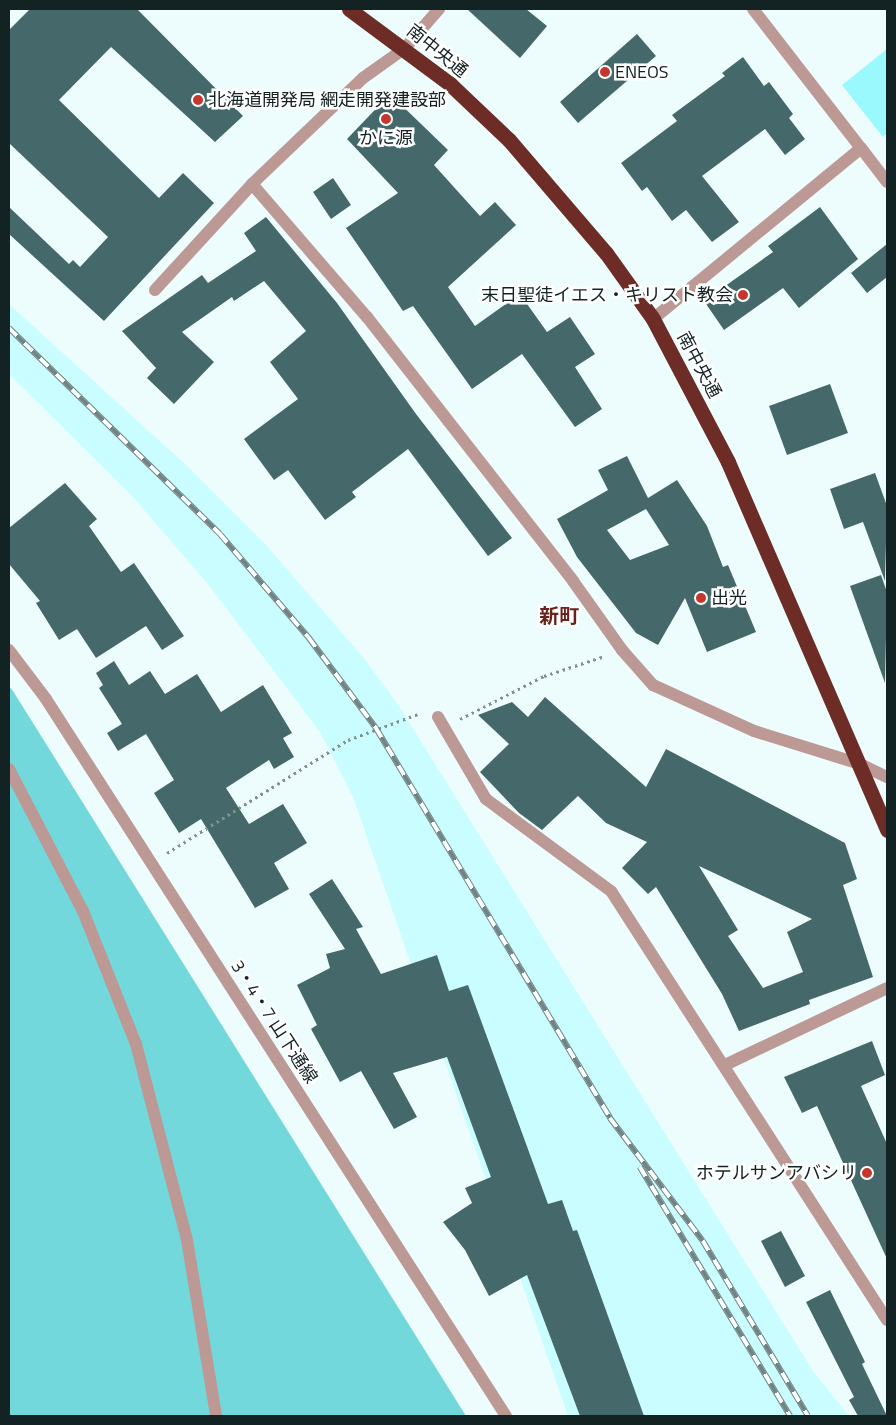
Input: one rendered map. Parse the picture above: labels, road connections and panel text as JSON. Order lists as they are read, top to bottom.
{
  "streets": {
    "highway": ["南中央通"],
    "street": ["3・4・7 山下通線"]
  },
  "districts": ["新町"],
  "places": [
    "ENEOS",
    "北海道開発局 網走開発建設部",
    "かに源",
    "末日聖徒イエス・キリスト教会",
    "出光",
    "ホテルサンアバシリ"
  ]
}
